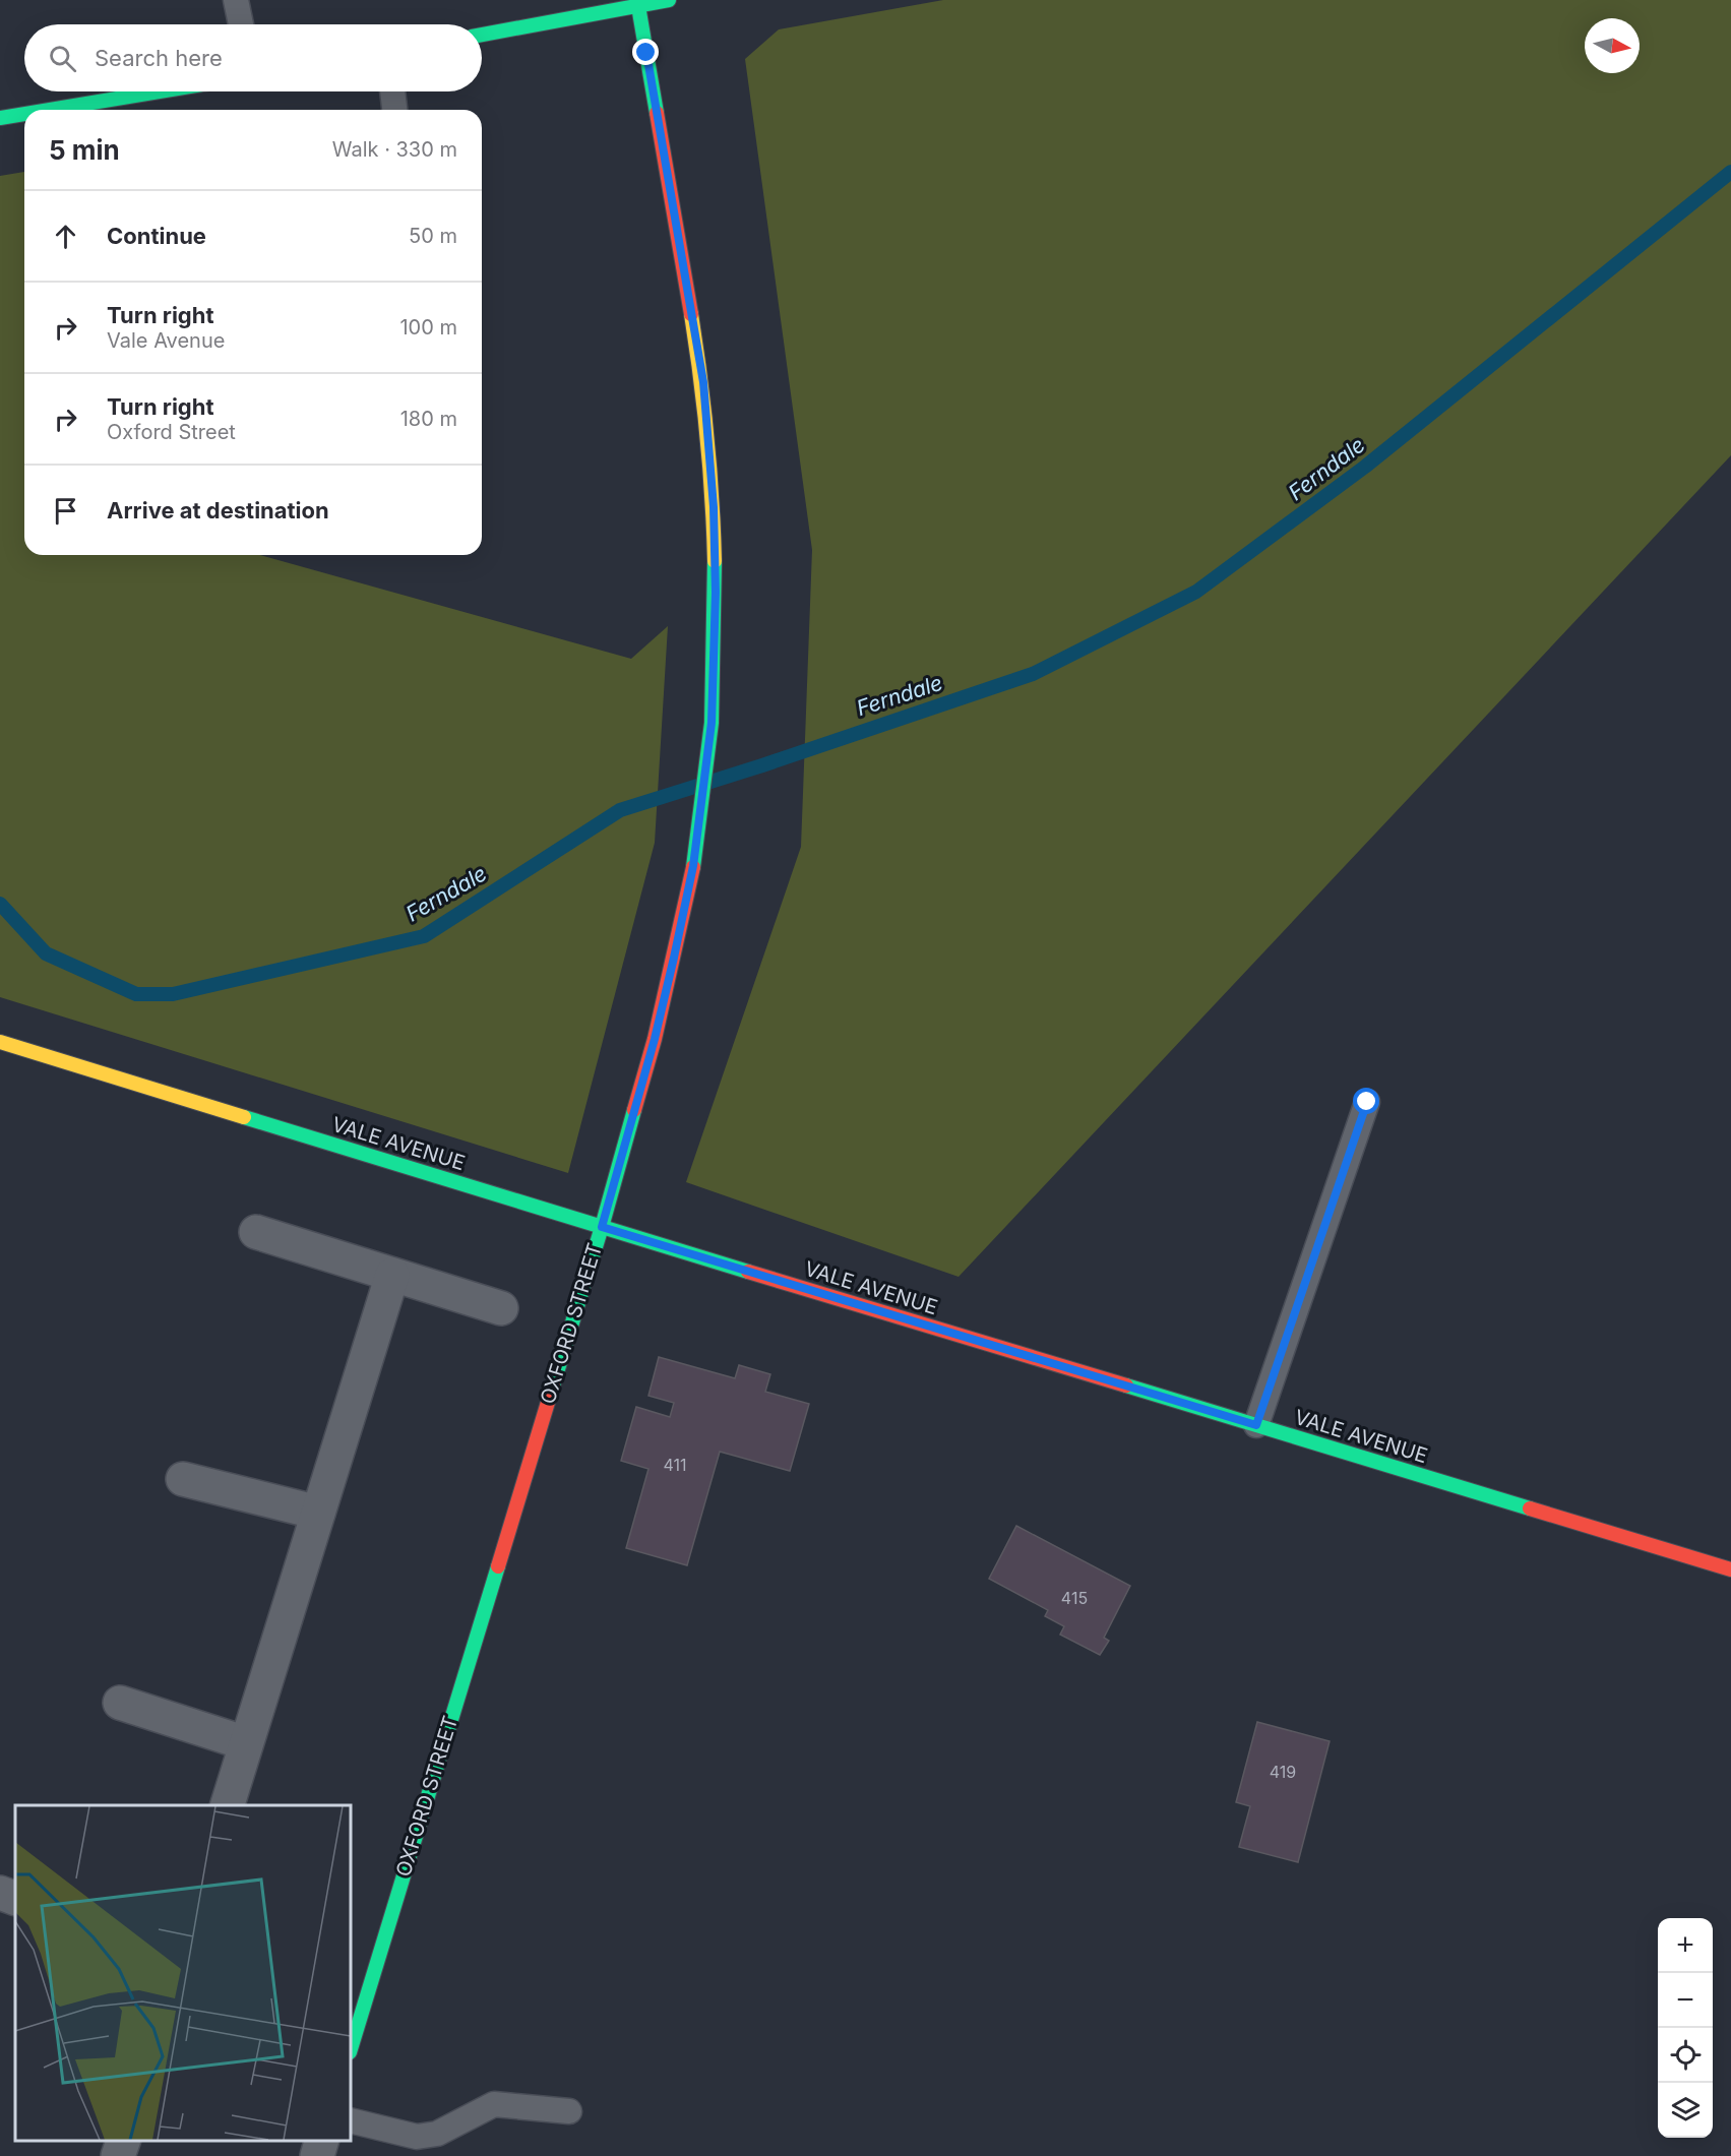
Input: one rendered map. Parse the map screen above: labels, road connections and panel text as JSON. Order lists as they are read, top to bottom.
{
  "streets": {
    "street": ["VALE AVENUE", "OXFORD STREET"]
  },
  "crossings": [
    ["VALE AVENUE", "OXFORD STREET"]
  ],
  "water": ["Ferndale"],
  "house_numbers": ["411", "415", "419"],
  "north": "right",
  "page": {
    "search": "Search here",
    "heading": ["5 min", "Walk · 330 m"],
    "list": [
      ["Continue", "50 m"],
      ["Turn right", "Vale Avenue", "100 m"],
      ["Turn right", "Oxford Street", "180 m"],
      "Arrive at destination"
    ],
    "map_buttons": ["+", "−"]
  }
}
